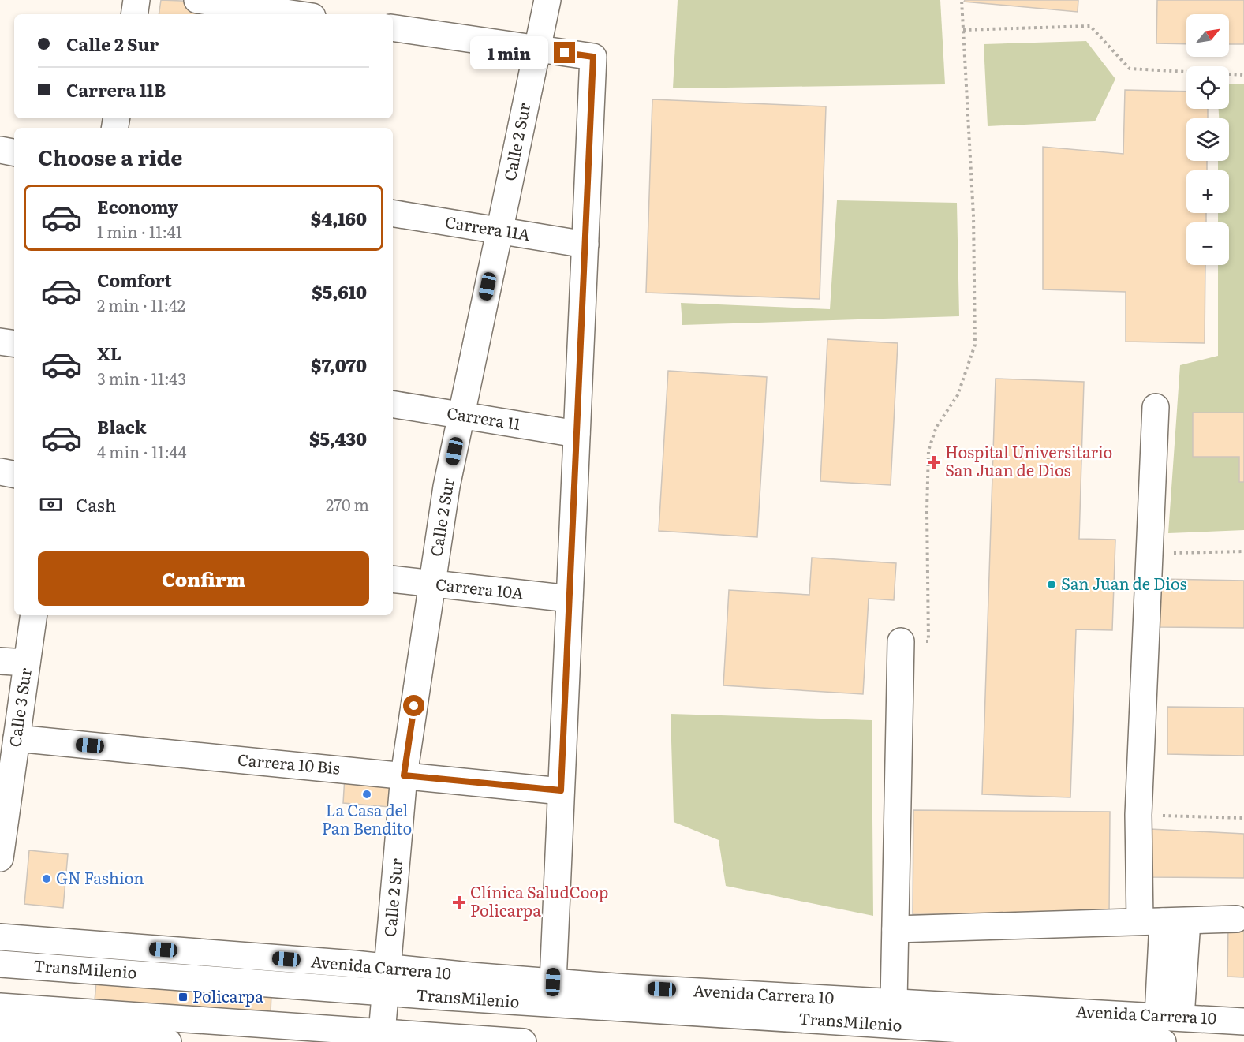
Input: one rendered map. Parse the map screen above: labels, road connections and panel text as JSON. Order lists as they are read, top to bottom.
{
  "streets": {
    "street": [
      "Calle 2 Sur",
      "Carrera 11A",
      "Carrera 11",
      "Carrera 10A",
      "Calle 3 Sur",
      "Carrera 10 Bis",
      "Avenida Carrera 10",
      "TransMilenio"
    ]
  },
  "crossings": [
    ["Calle 2 Sur", "Carrera 11A"],
    ["Calle 2 Sur", "Carrera 11"],
    ["Calle 2 Sur", "Carrera 10A"],
    ["Calle 2 Sur", "Carrera 10 Bis"],
    ["Calle 2 Sur", "Avenida Carrera 10"],
    ["Calle 2 Sur", "TransMilenio"],
    ["Calle 3 Sur", "Carrera 10 Bis"]
  ],
  "places": {
    "health": ["Hospital Universitario San Juan de Dios", "Clínica SaludCoop Policarpa"],
    "other": ["San Juan de Dios", "La Casa del Pan Bendito", "GN Fashion"],
    "transit": ["Policarpa"]
  },
  "north": "top right",
  "page": {
    "map_buttons": ["+", "−"],
    "banner": ["Calle 2 Sur", "Carrera 11B"],
    "bubble": "1 min",
    "heading": "Choose a ride",
    "list": [
      {
        "name": "Economy",
        "note": "1 min · 11:41",
        "value": "$4,160"
      },
      {
        "name": "Comfort",
        "note": "2 min · 11:42",
        "value": "$5,610"
      },
      {
        "name": "XL",
        "note": "3 min · 11:43",
        "value": "$7,070"
      },
      {
        "name": "Black",
        "note": "4 min · 11:44",
        "value": "$5,430"
      }
    ],
    "pay": ["Cash", "270 m"],
    "buttons": "Confirm"
  }
}
